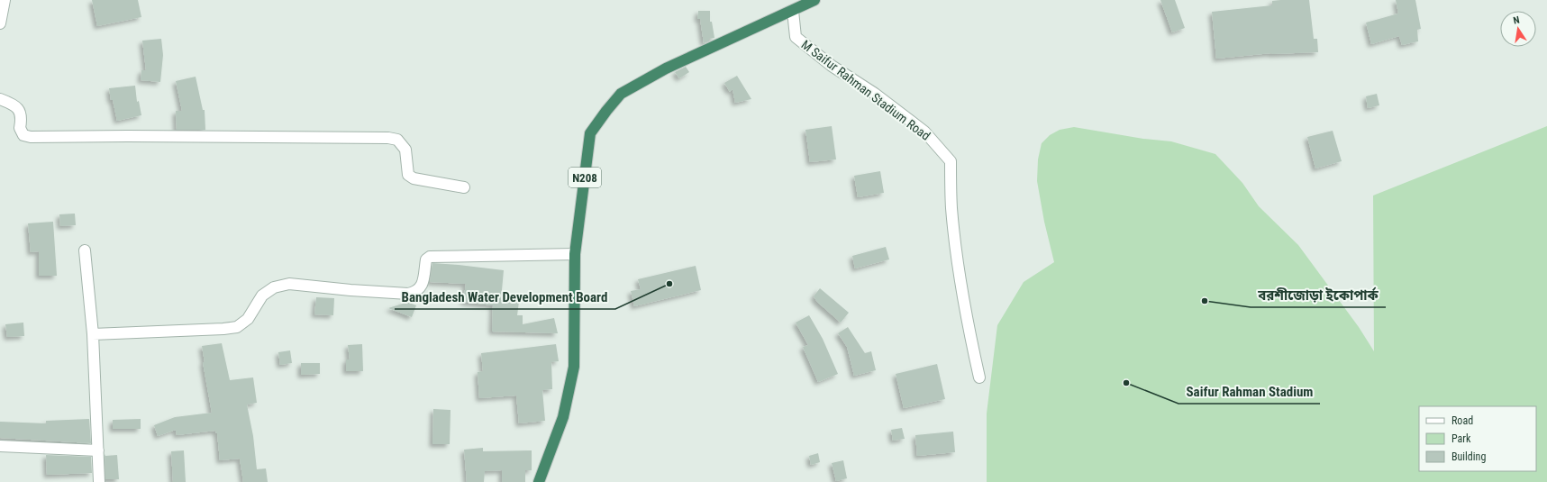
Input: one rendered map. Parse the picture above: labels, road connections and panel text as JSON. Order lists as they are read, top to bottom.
{
  "streets": {
    "highway": ["N208"],
    "street": ["M Saifur Rahman Stadium Road"]
  },
  "crossings": [
    ["M Saifur Rahman Stadium Road", "N208"]
  ],
  "places": ["Bangladesh Water Development Board", "বরশীজোড়া ইকোপার্ক", "Saifur Rahman Stadium"],
  "legend": ["Road", "Park", "Building"],
  "north": "top"
}
